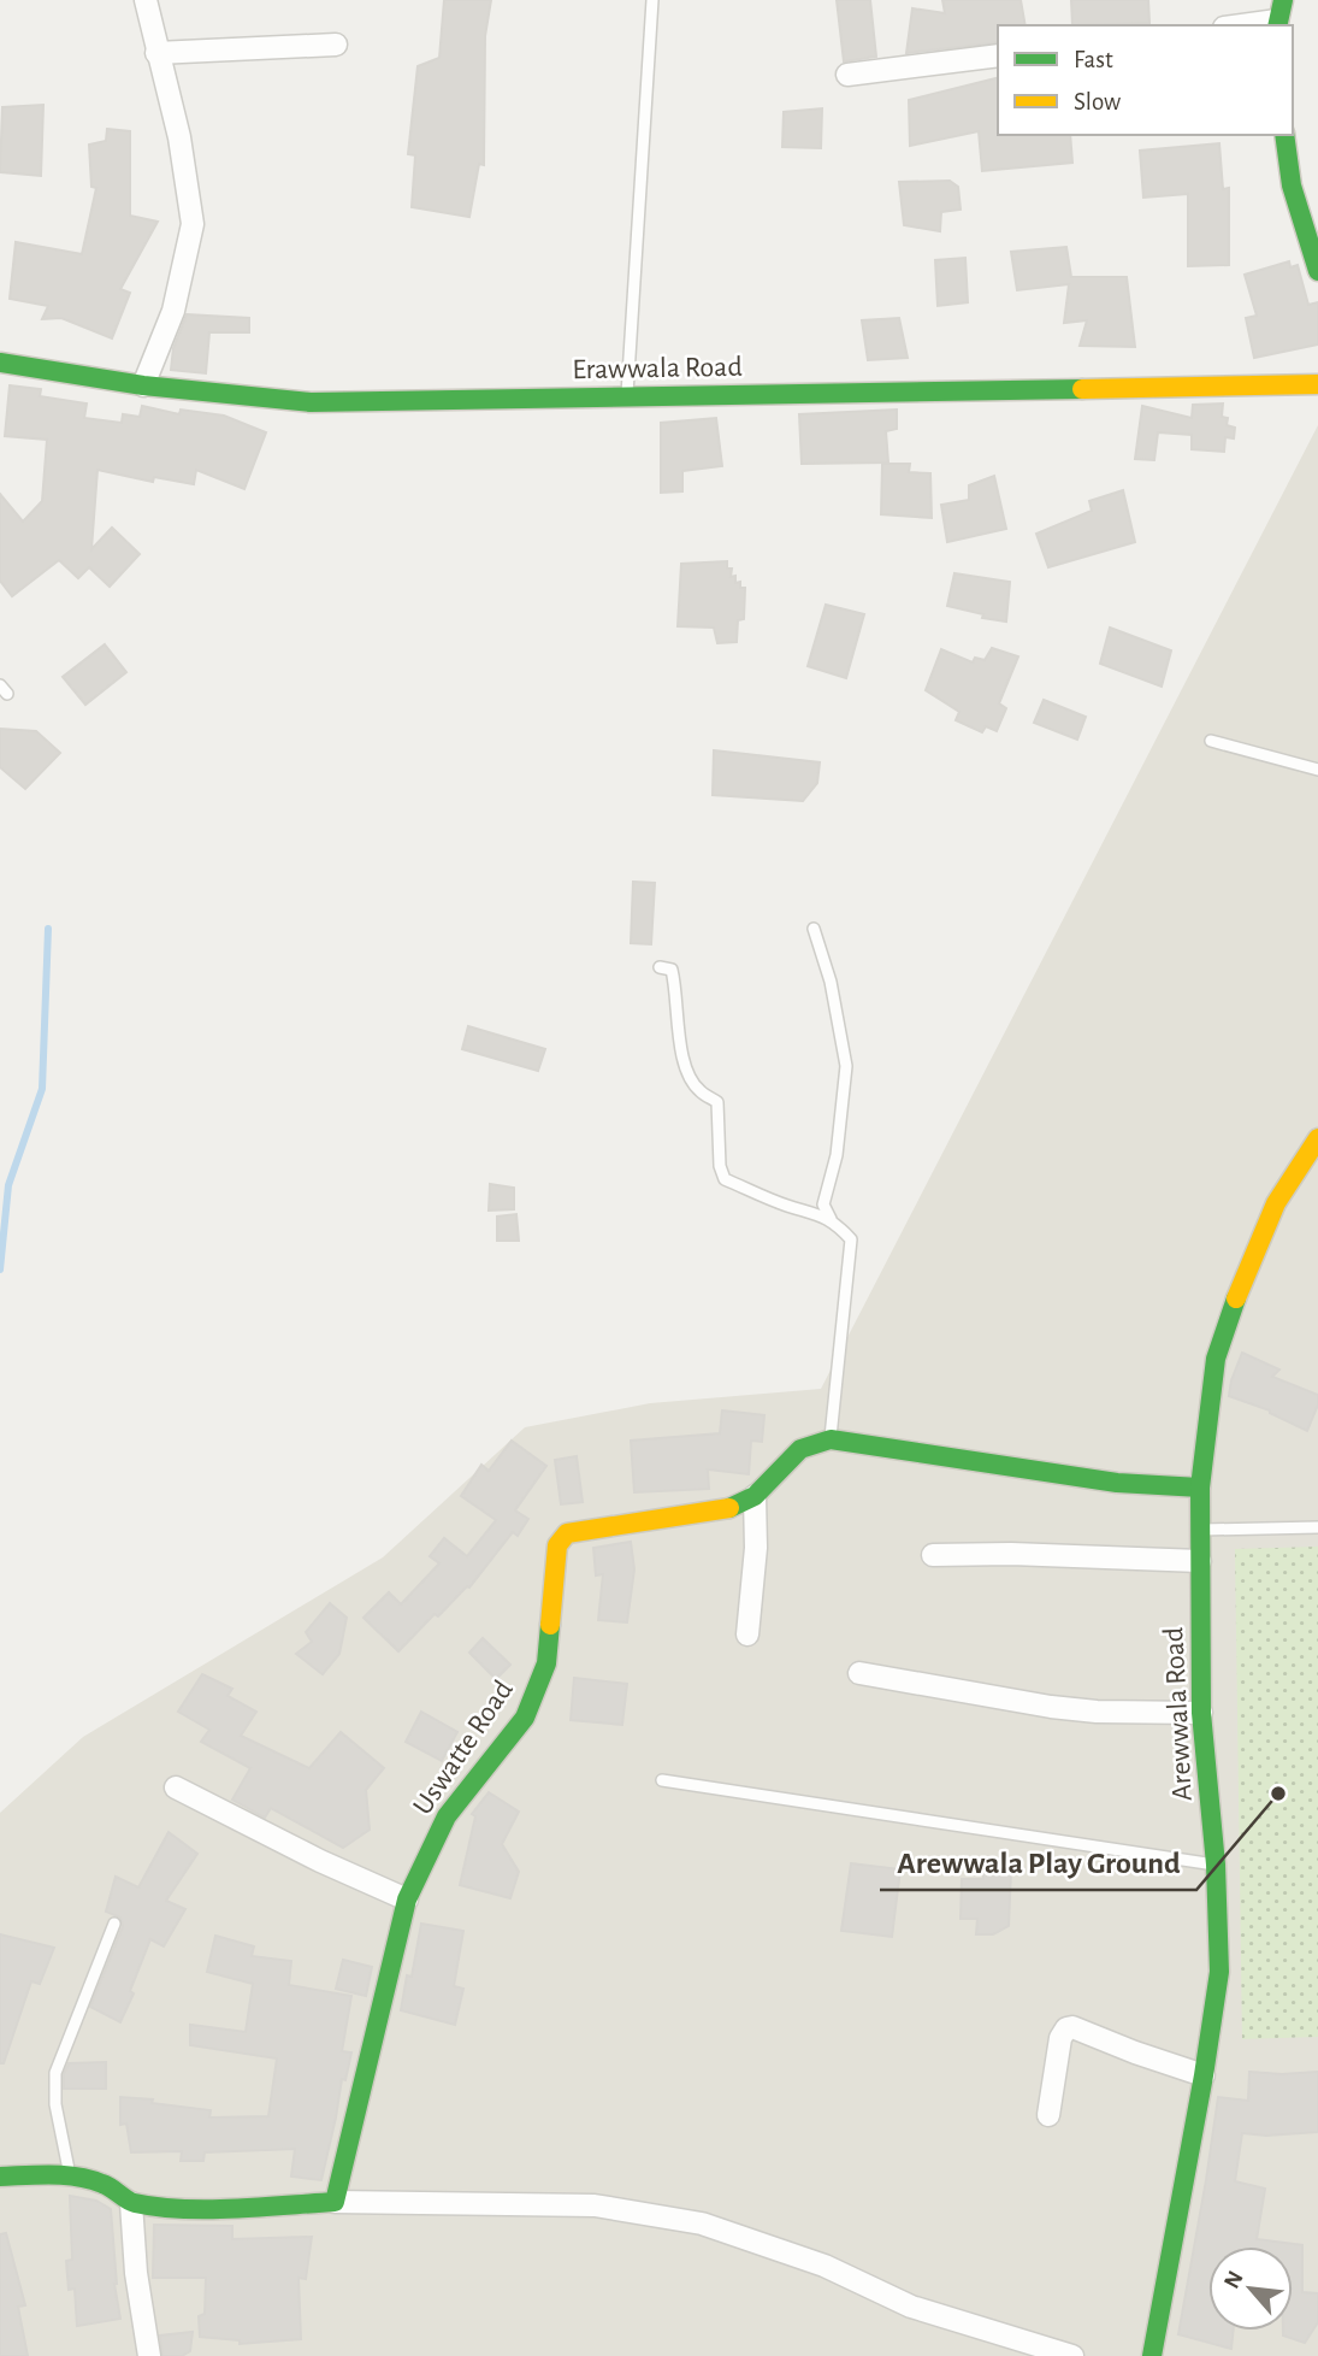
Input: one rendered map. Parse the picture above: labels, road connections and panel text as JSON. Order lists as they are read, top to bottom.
{
  "streets": {
    "street": ["Erawwala Road", "Arewwala Road", "Uswatte Road"]
  },
  "places": ["Arewwala Play Ground"],
  "legend": ["Fast", "Slow"],
  "north": "top left"
}
